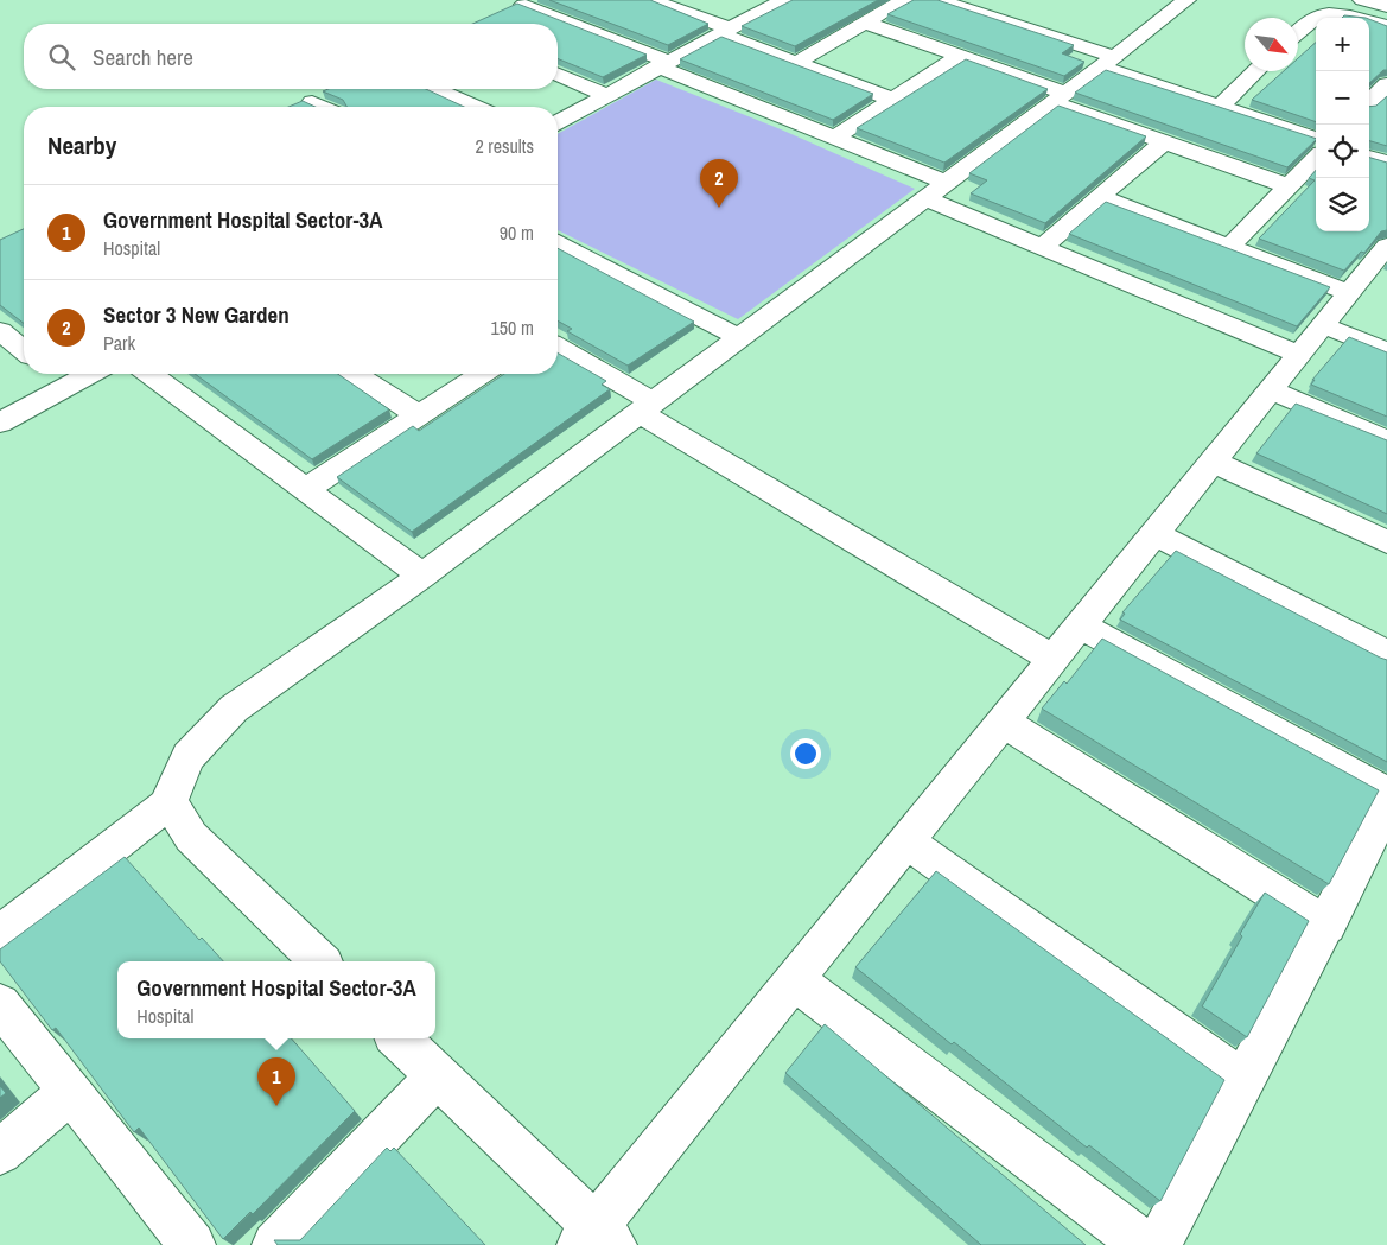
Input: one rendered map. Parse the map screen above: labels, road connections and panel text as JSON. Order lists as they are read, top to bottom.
{
  "north": "bottom right",
  "page": {
    "map_buttons": ["+", "−"],
    "search": "Search here",
    "heading": ["Nearby", "2 results"],
    "pins": ["2", "1"],
    "list": [
      {
        "mark": "1",
        "name": "Government Hospital Sector-3A",
        "note": "Hospital",
        "value": "90 m"
      },
      {
        "mark": "2",
        "name": "Sector 3 New Garden",
        "note": "Park",
        "value": "150 m"
      }
    ],
    "popup": ["Government Hospital Sector-3A", "Hospital"]
  }
}
